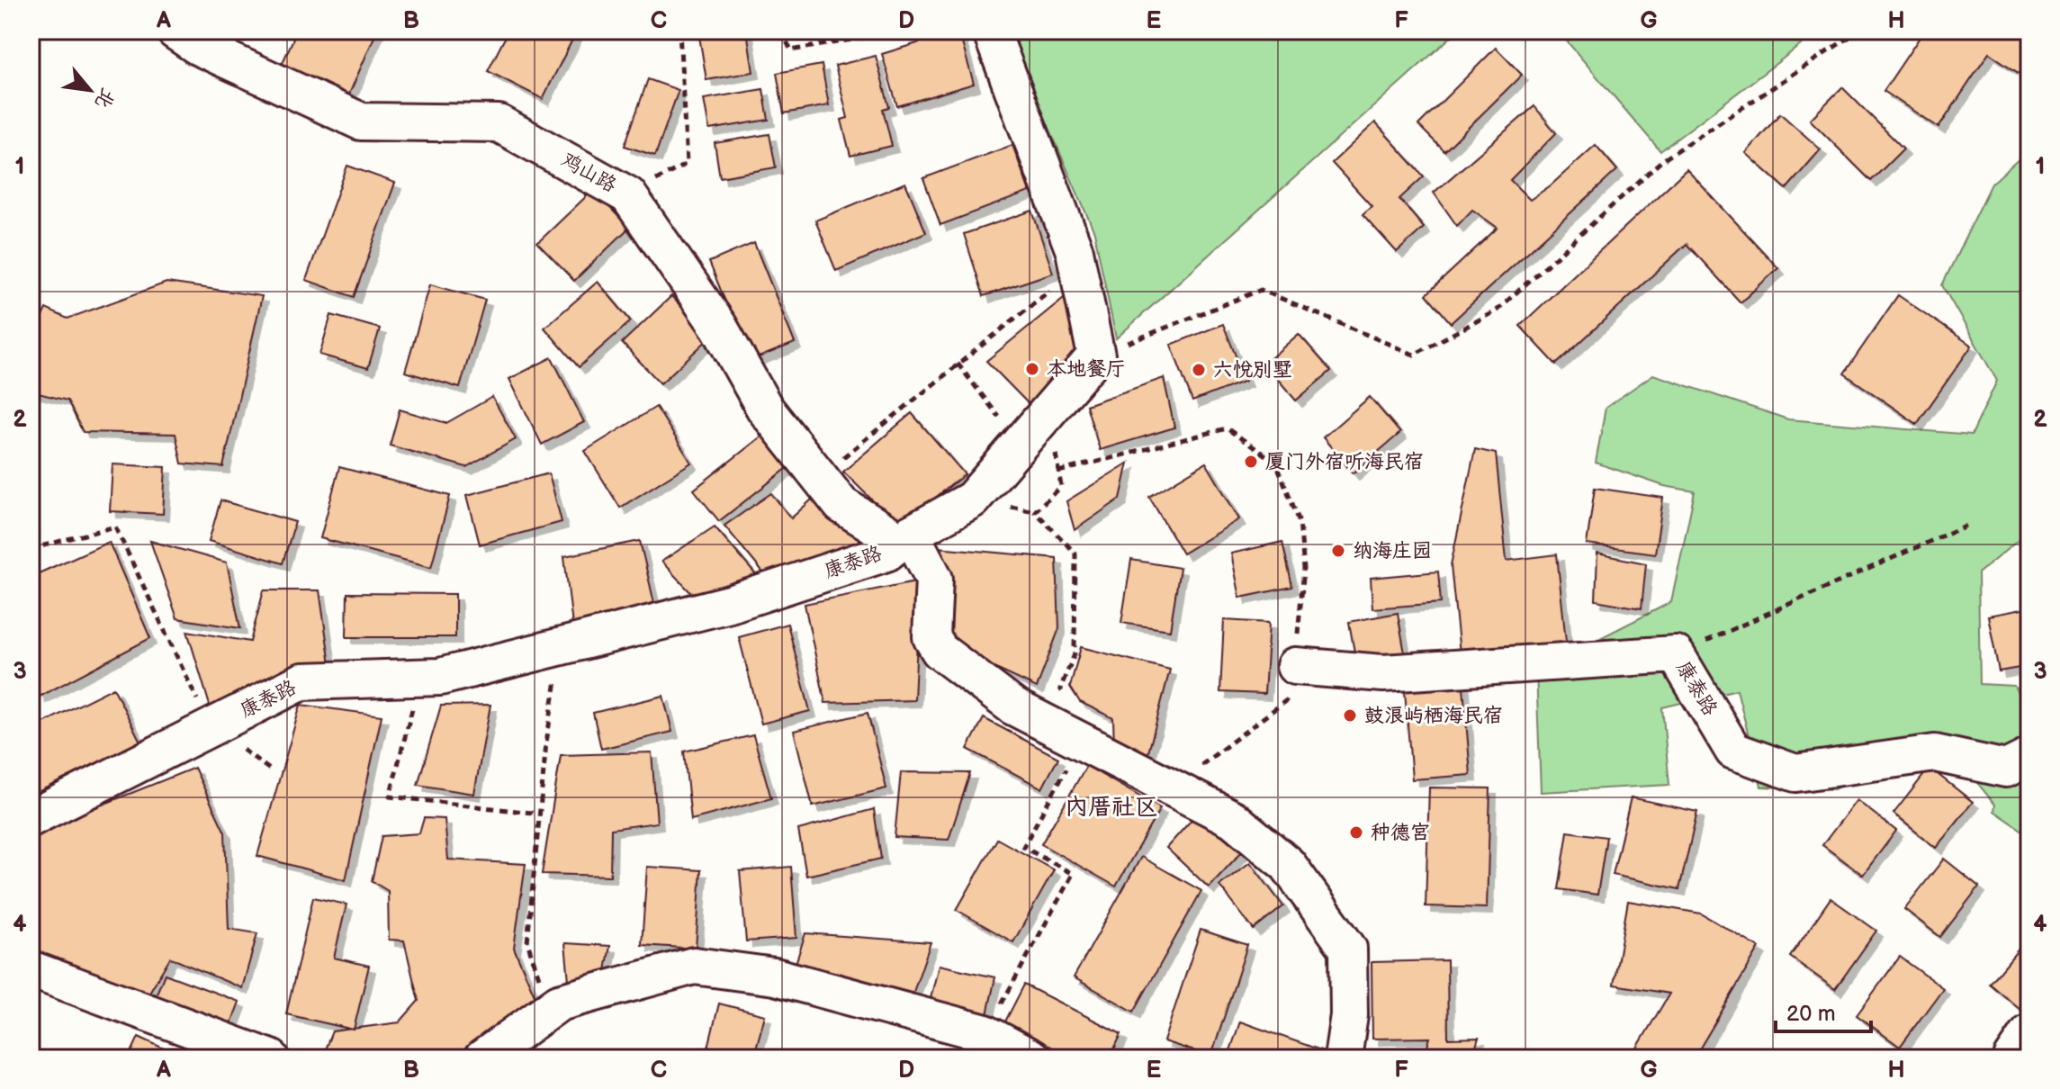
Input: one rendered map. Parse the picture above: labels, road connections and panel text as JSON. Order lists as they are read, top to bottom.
{
  "streets": {
    "street": ["鸡山路", "康泰路"]
  },
  "crossings": [
    ["鸡山路", "康泰路"]
  ],
  "districts": ["内厝社区"],
  "places": [
    "本地餐厅",
    "六悦别墅",
    "厦门外宿听海民宿",
    "纳海庄园",
    "鼓浪屿栖海民宿",
    "种德宫"
  ],
  "scale_bar": "20 m",
  "north": "bottom right",
  "grid": {
    "columns": [
      "A",
      "B",
      "C",
      "D",
      "E",
      "F",
      "G",
      "H"
    ],
    "rows": [
      "1",
      "2",
      "3",
      "4"
    ]
  }
}
